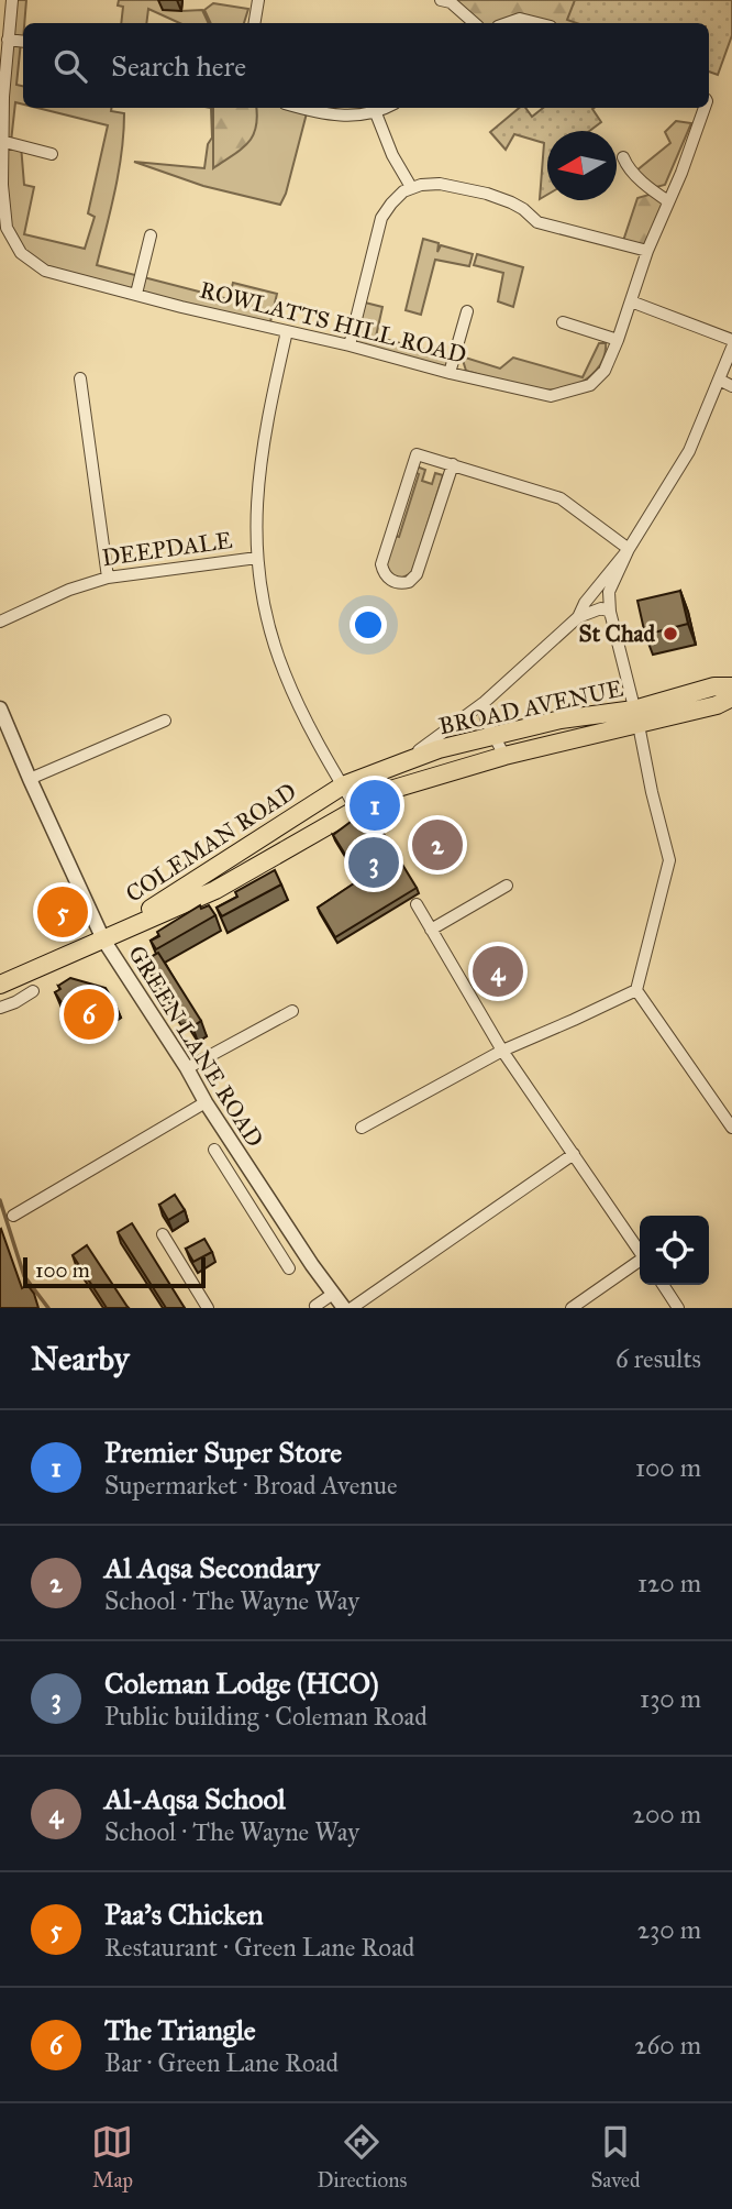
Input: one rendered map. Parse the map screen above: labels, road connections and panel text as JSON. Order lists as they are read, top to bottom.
{
  "streets": {
    "highway": ["BROAD AVENUE", "COLEMAN ROAD"],
    "street": ["ROWLATTS HILL ROAD", "DEEPDALE", "GREEN LANE ROAD"]
  },
  "crossings": [
    ["BROAD AVENUE", "COLEMAN ROAD"],
    ["COLEMAN ROAD", "GREEN LANE ROAD"]
  ],
  "places": ["St Chad"],
  "scale_bar": "100 m",
  "north": "left",
  "page": {
    "search": "Search here",
    "pins": [
      "1",
      "2",
      "3",
      "5",
      "4",
      "6"
    ],
    "scale": "100 m",
    "heading": ["Nearby", "6 results"],
    "list": [
      {
        "mark": "1",
        "name": "Premier Super Store",
        "note": "Supermarket · Broad Avenue",
        "value": "100 m"
      },
      {
        "mark": "2",
        "name": "Al Aqsa Secondary",
        "note": "School · The Wayne Way",
        "value": "120 m"
      },
      {
        "mark": "3",
        "name": "Coleman Lodge (HCO)",
        "note": "Public building · Coleman Road",
        "value": "130 m"
      },
      {
        "mark": "4",
        "name": "Al-Aqsa School",
        "note": "School · The Wayne Way",
        "value": "200 m"
      },
      {
        "mark": "5",
        "name": "Paa's Chicken",
        "note": "Restaurant · Green Lane Road",
        "value": "230 m"
      },
      {
        "mark": "6",
        "name": "The Triangle",
        "note": "Bar · Green Lane Road",
        "value": "260 m"
      }
    ],
    "nav": ["Map", "Directions", "Saved"]
  }
}
